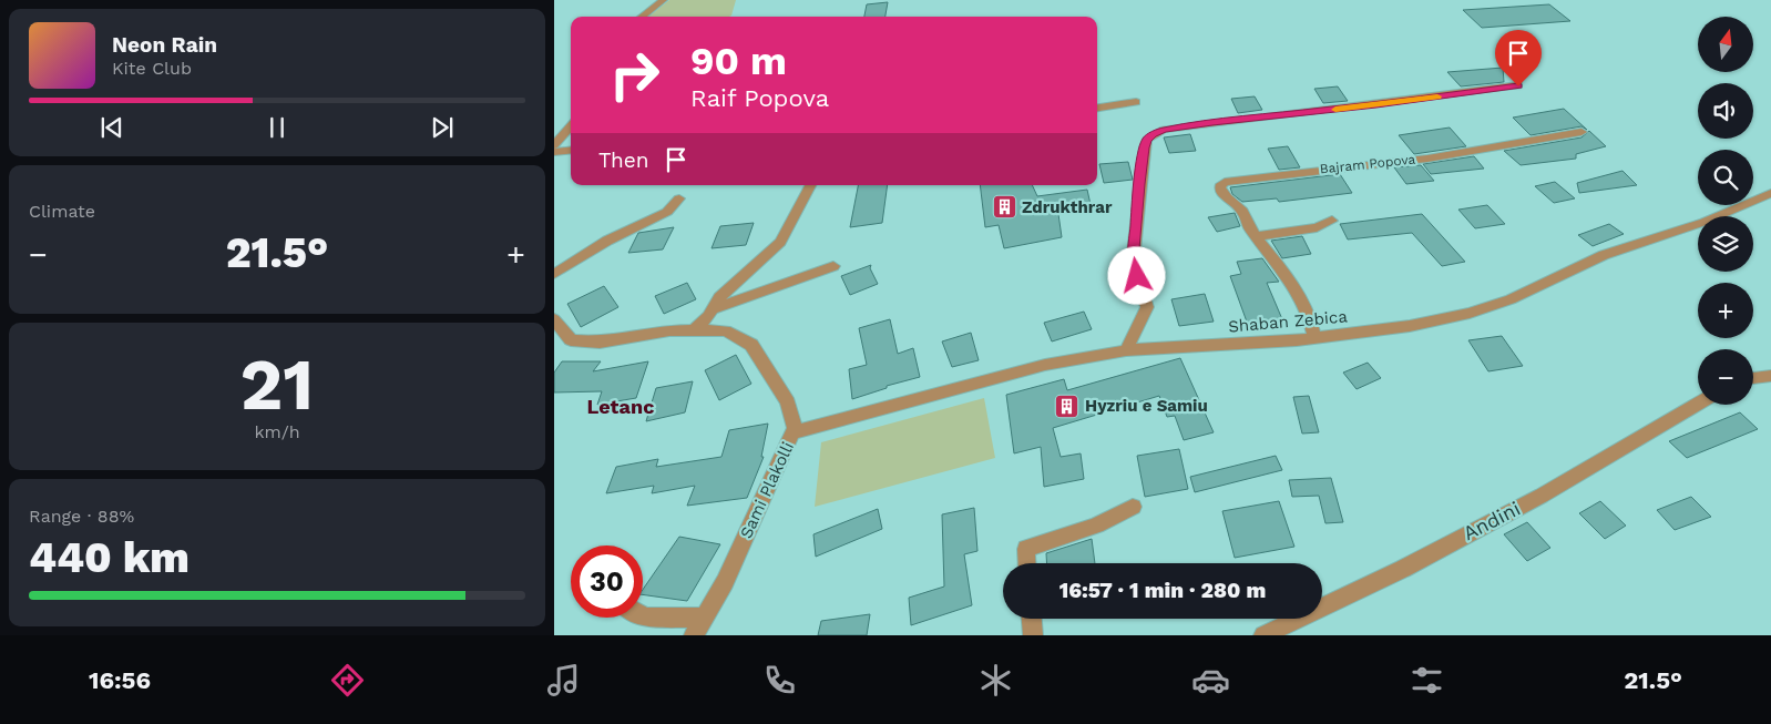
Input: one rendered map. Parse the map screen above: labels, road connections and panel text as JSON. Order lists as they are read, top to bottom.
{
  "streets": {
    "street": [
      "Bajram Popova",
      "Shaban Zebica",
      "Sami Plakolli",
      "Andini"
    ]
  },
  "crossings": [
    ["Bajram Popova", "Shaban Zebica"],
    ["Shaban Zebica", "Sami Plakolli"]
  ],
  "districts": ["Letanc"],
  "places": {
    "building": ["Zdrukthrar", "Hyzriu e Samiu"]
  },
  "north": "top",
  "page": {
    "map_buttons": ["+", "−"],
    "turn": ["90 m", "Raif Popova"],
    "song": ["Neon Rain", "Kite Club"],
    "then": "Then",
    "tile": [
      "Climate",
      ["21", "km/h"],
      ["Range · 88%", "440 km"]
    ],
    "heat": ["−", "21.5°", "+"],
    "limit": "30",
    "trip": "16:57 · 1 min · 280 m",
    "tabs": ["16:56", "21.5°"]
  }
}
